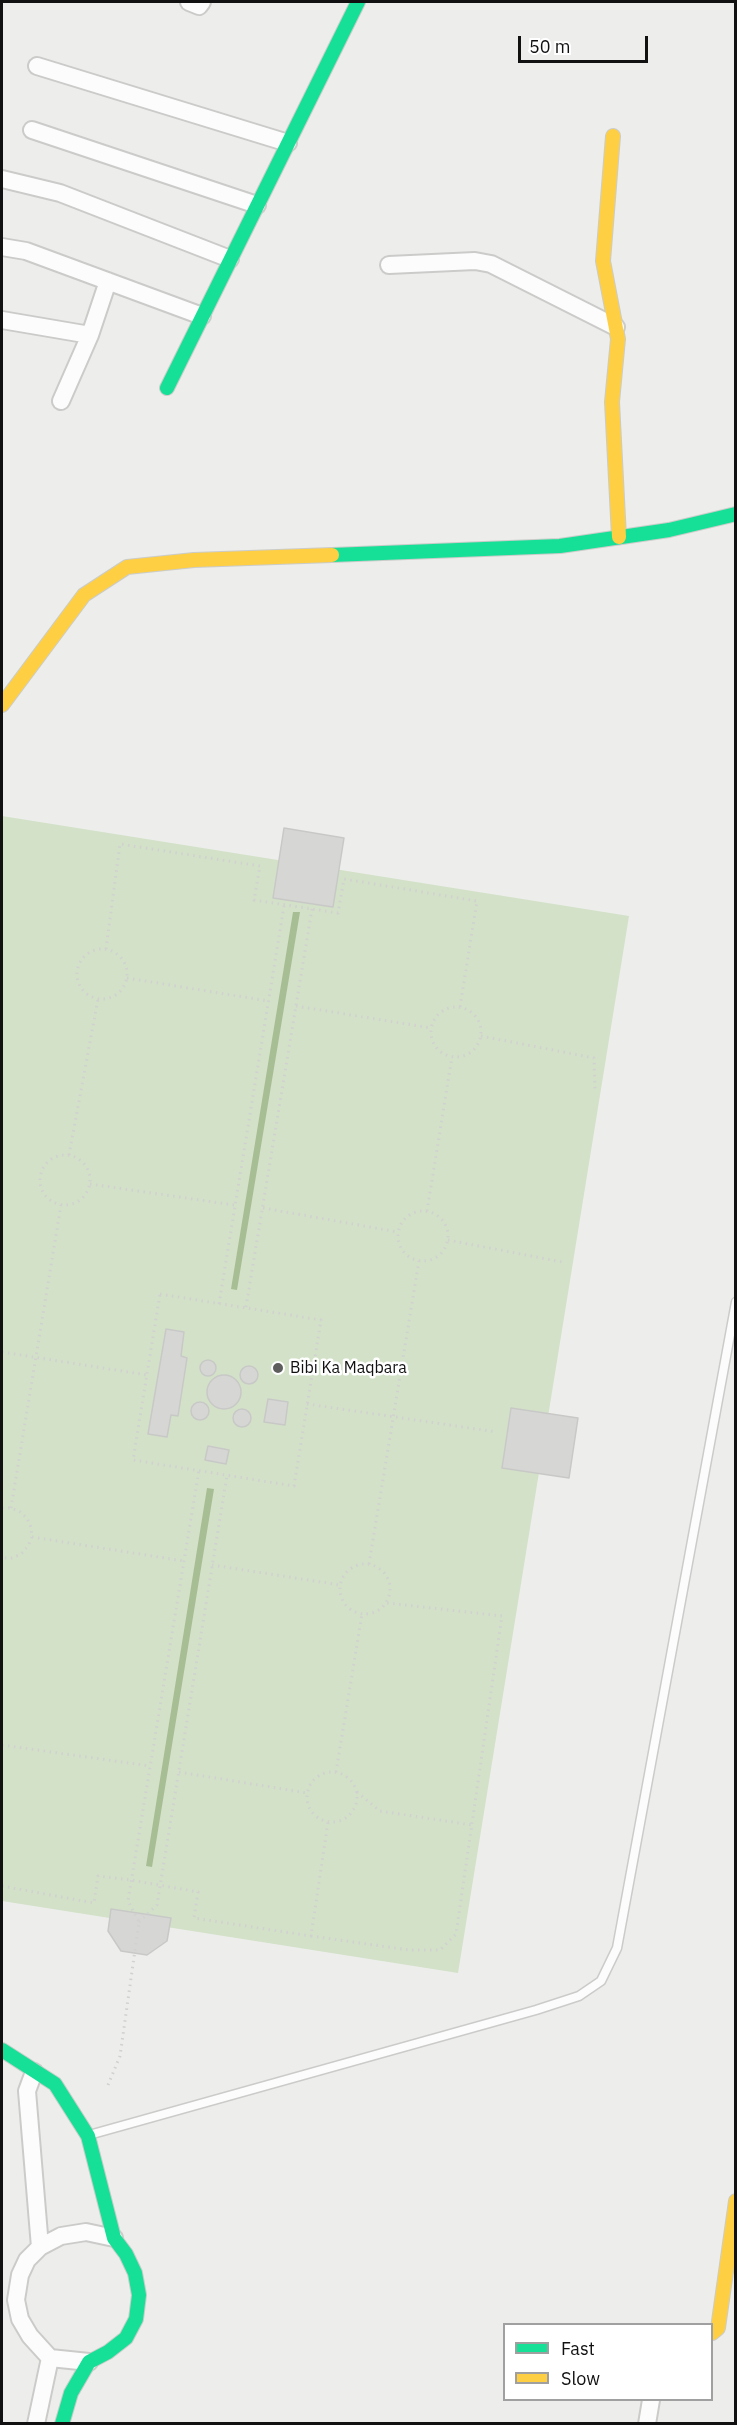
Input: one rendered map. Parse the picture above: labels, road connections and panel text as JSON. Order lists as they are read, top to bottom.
{
  "places": ["Bibi Ka Maqbara"],
  "legend": ["Fast", "Slow"],
  "scale_bar": "50 m"
}
